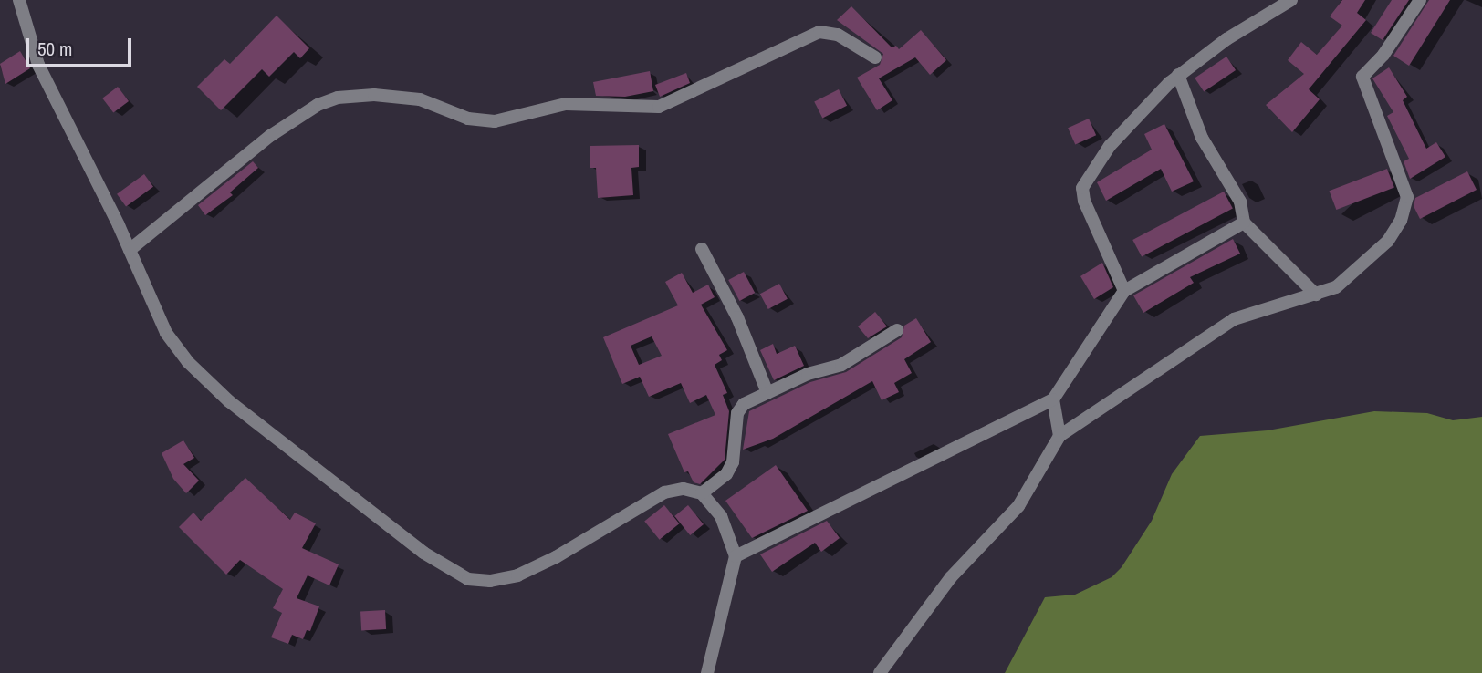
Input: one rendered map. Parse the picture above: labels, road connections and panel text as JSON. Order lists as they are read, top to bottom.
{
  "scale_bar": "50 m"
}
